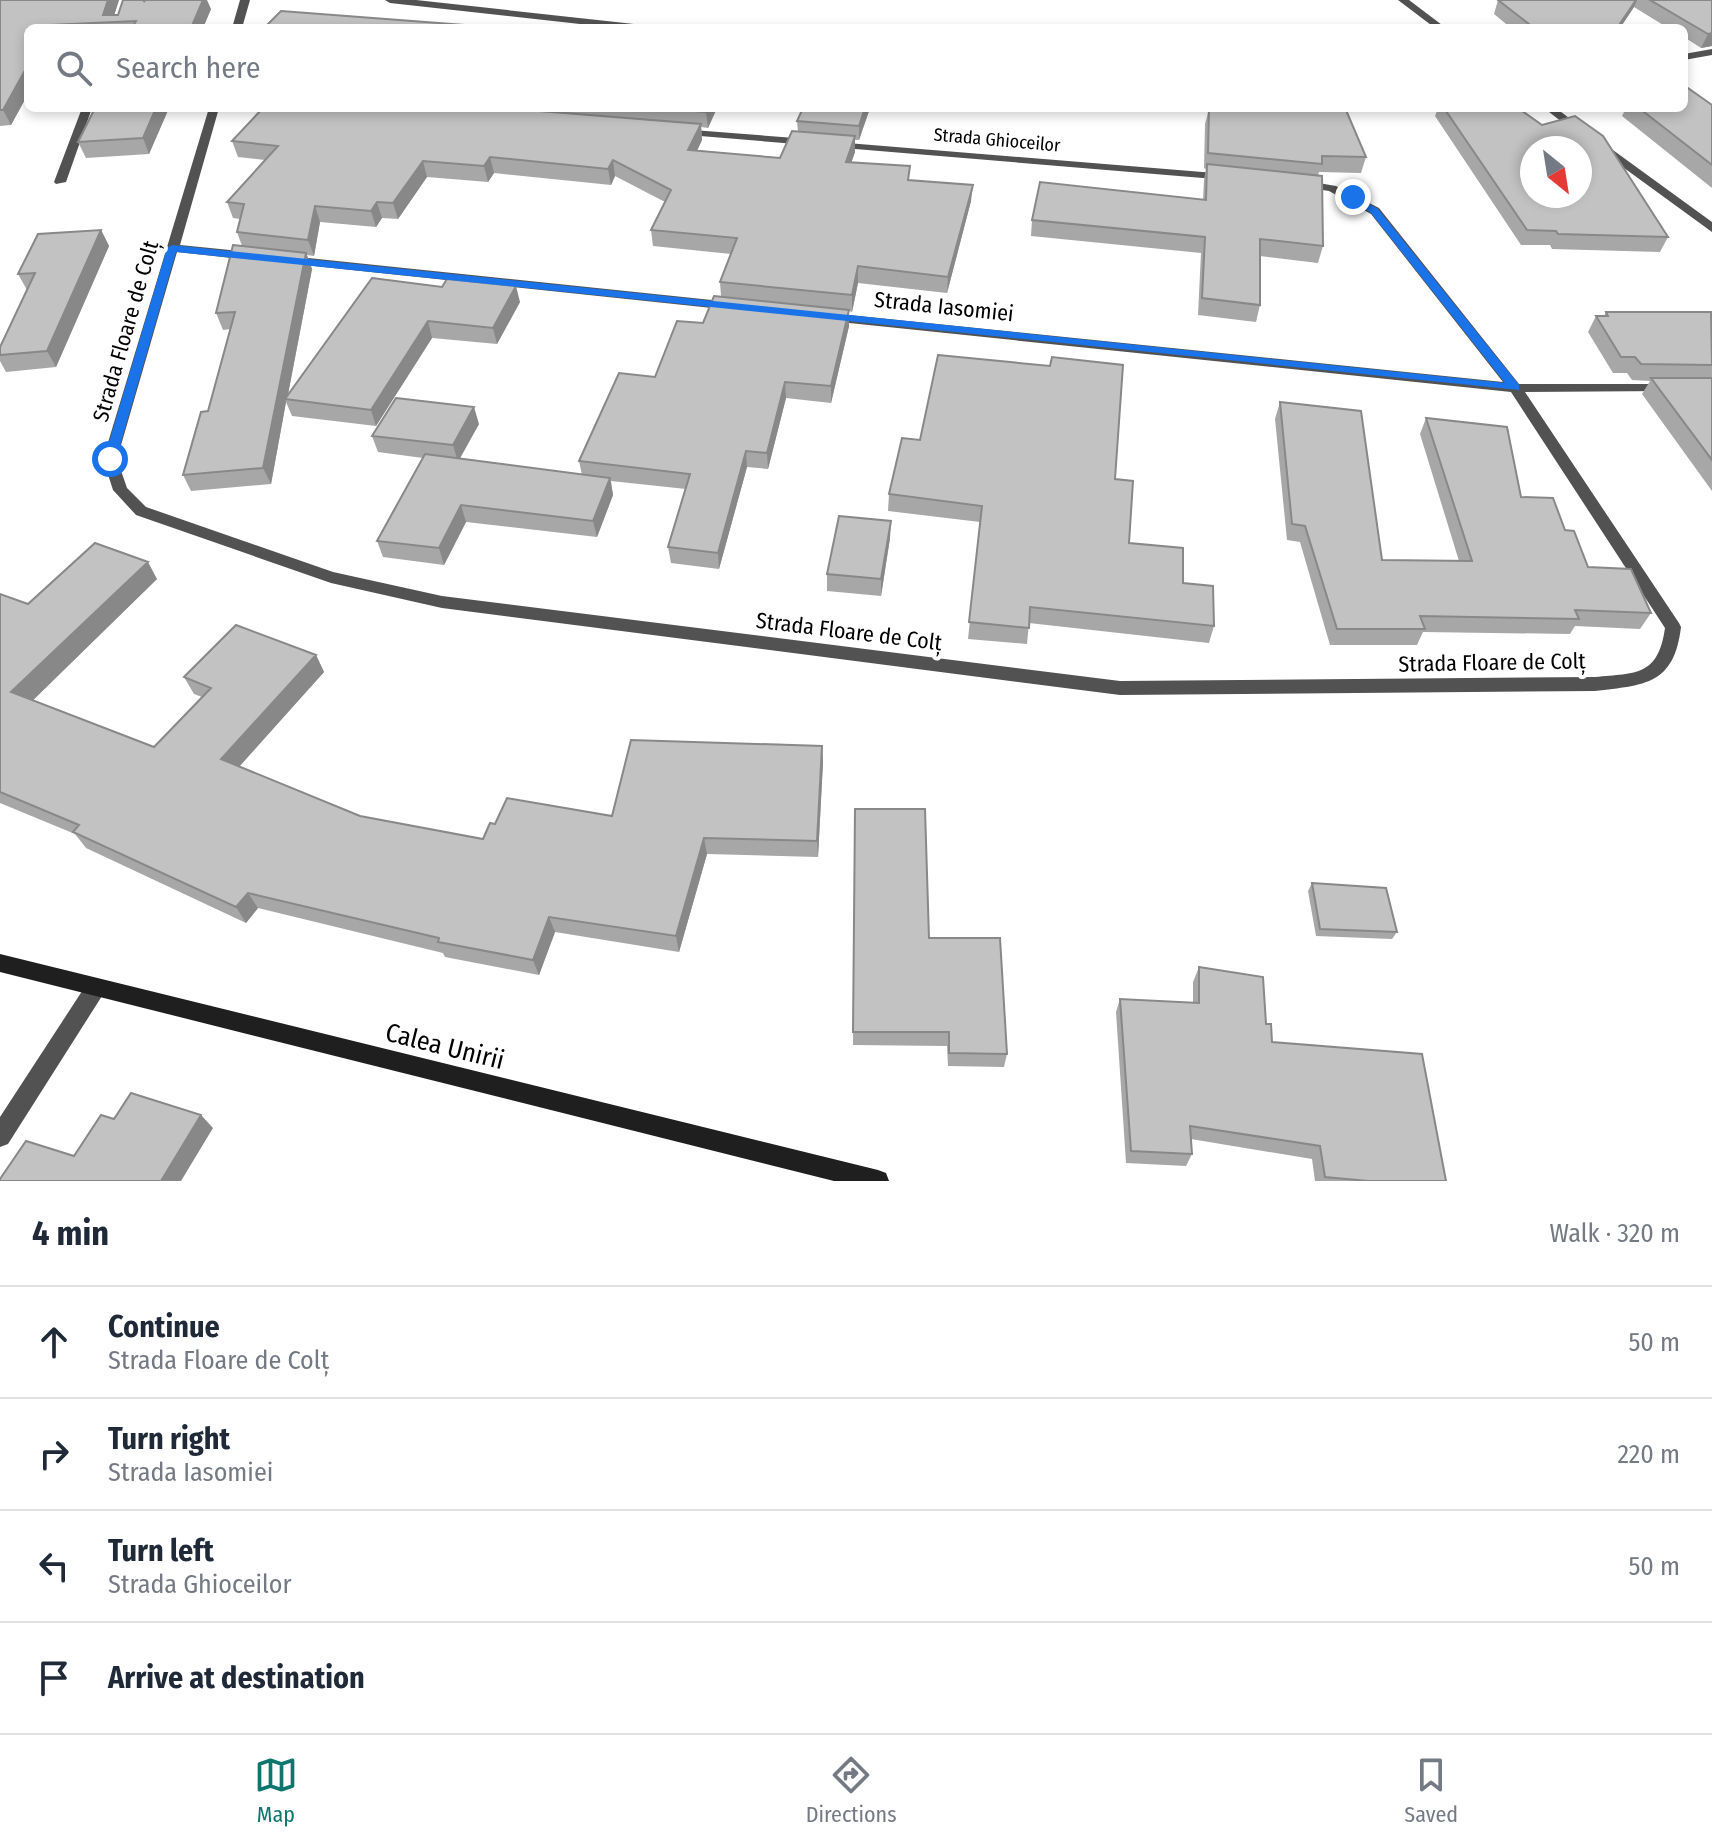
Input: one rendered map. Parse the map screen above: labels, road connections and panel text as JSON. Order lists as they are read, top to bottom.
{
  "streets": {
    "main road": ["Calea Unirii"],
    "street": ["Strada Ghioceilor", "Strada Iasomiei", "Strada Floare de Colț"]
  },
  "crossings": [
    ["Strada Iasomiei", "Strada Floare de Colț"]
  ],
  "north": "bottom right",
  "page": {
    "search": "Search here",
    "heading": ["4 min", "Walk · 320 m"],
    "list": [
      ["Continue", "Strada Floare de Colț", "50 m"],
      ["Turn right", "Strada Iasomiei", "220 m"],
      ["Turn left", "Strada Ghioceilor", "50 m"],
      "Arrive at destination"
    ],
    "nav": ["Map", "Directions", "Saved"]
  }
}
